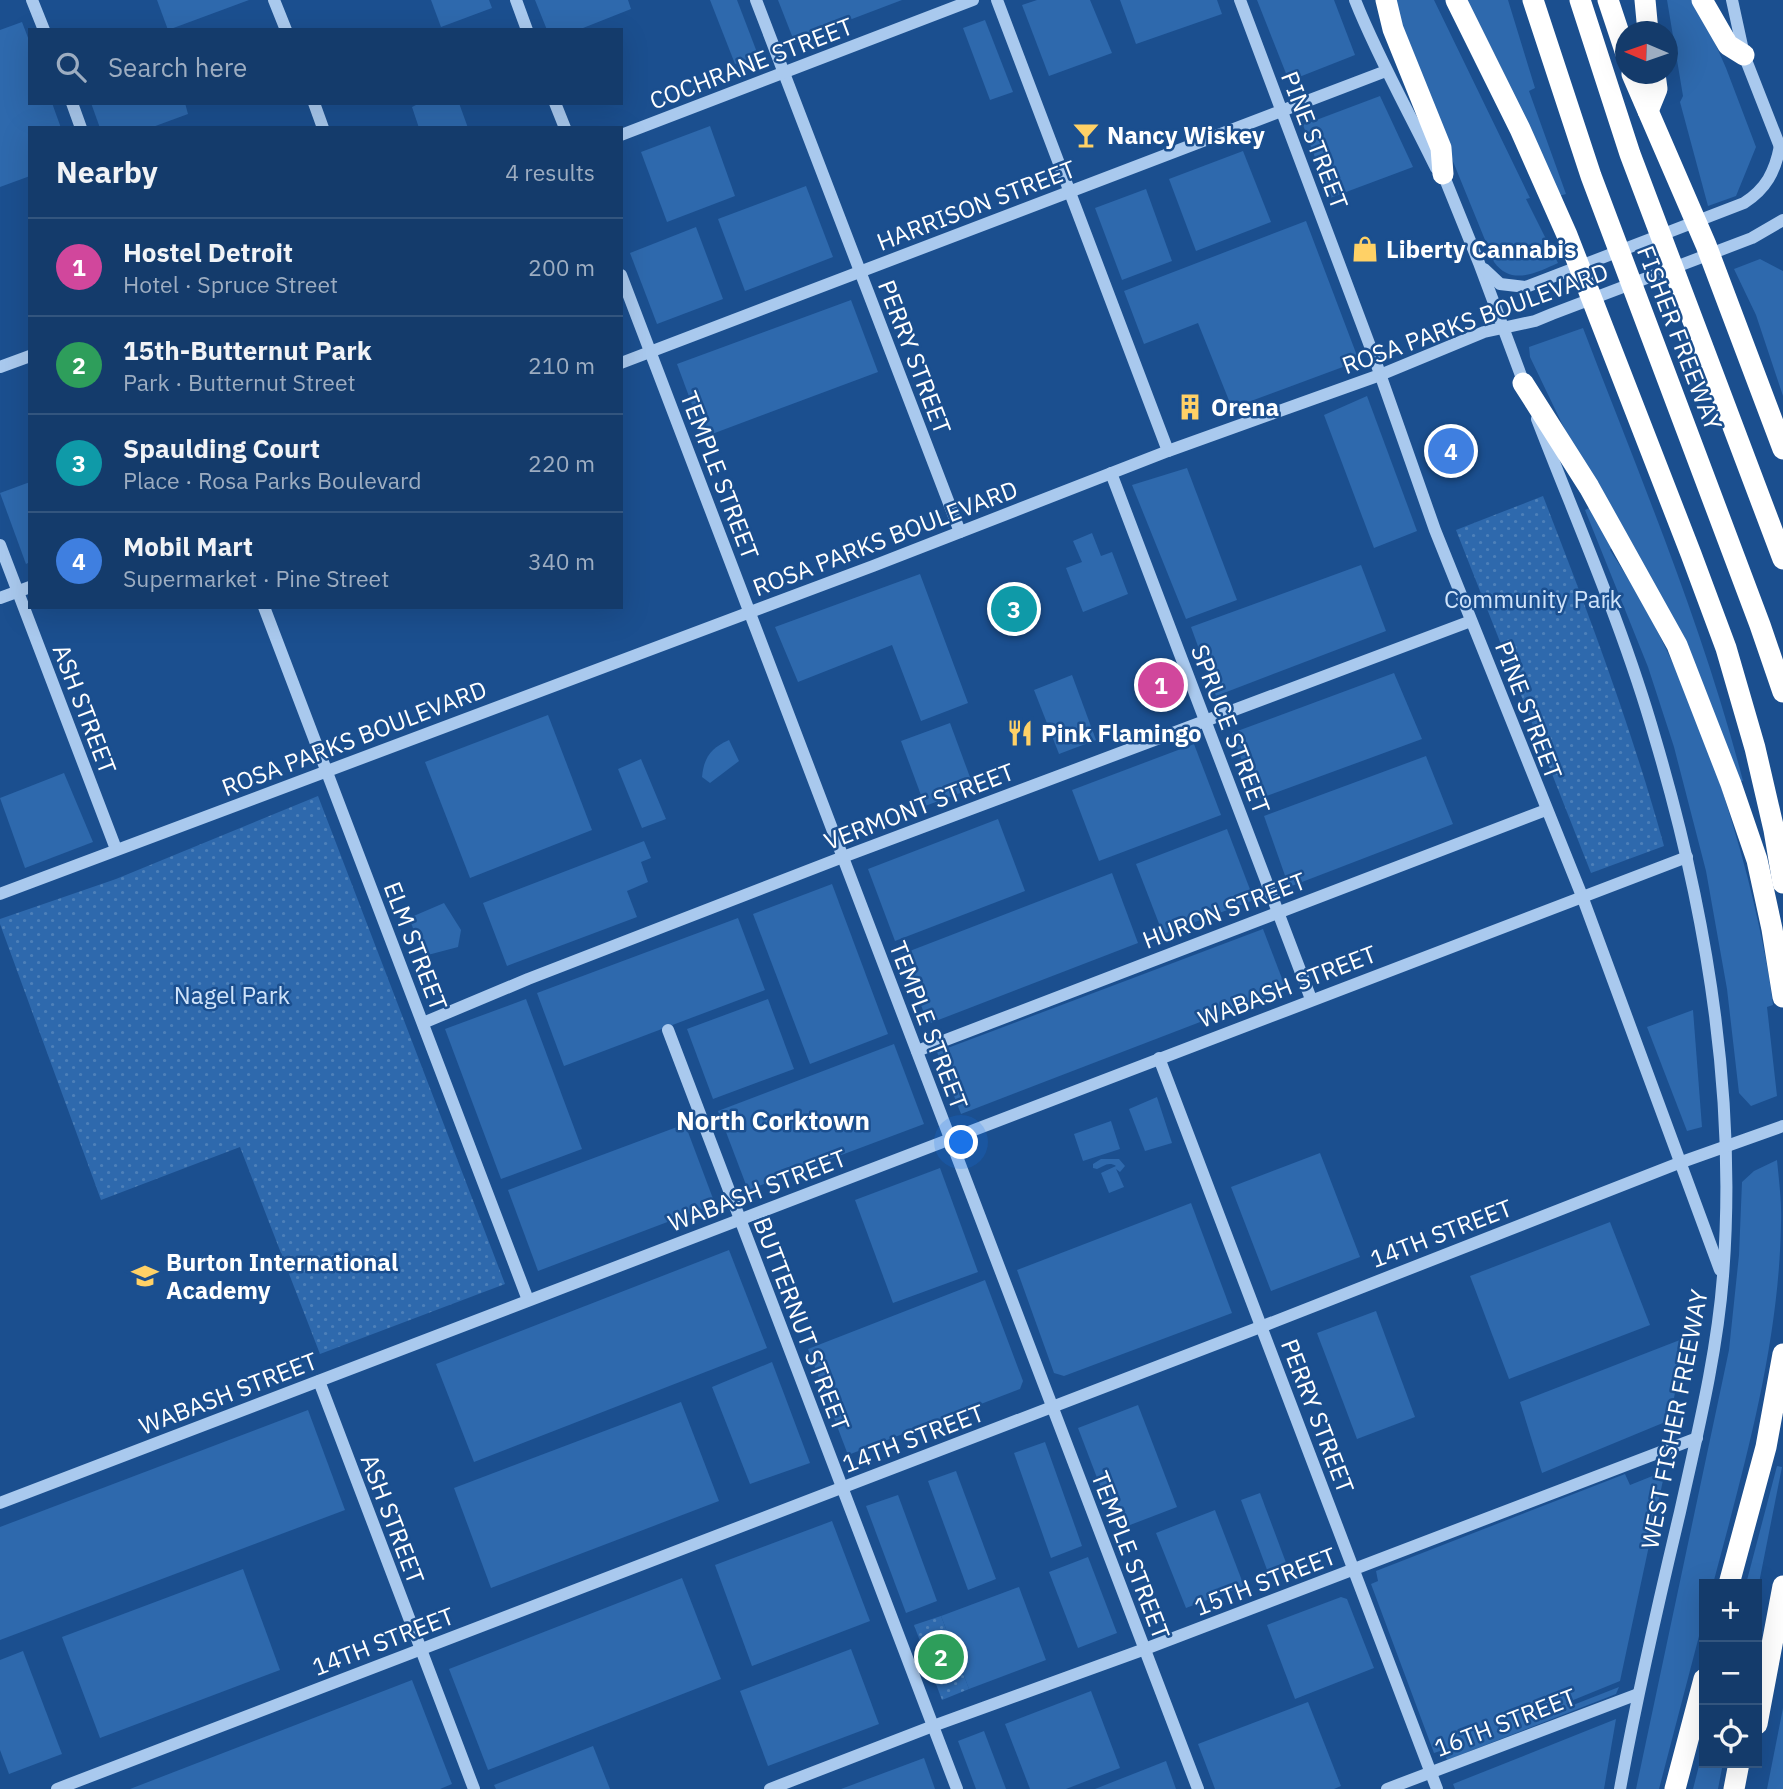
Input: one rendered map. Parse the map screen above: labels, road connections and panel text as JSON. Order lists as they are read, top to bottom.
{
  "streets": {
    "highway": ["FISHER FREEWAY"],
    "street": [
      "COCHRANE STREET",
      "PINE STREET",
      "HARRISON STREET",
      "ROSA PARKS BOULEVARD",
      "PERRY STREET",
      "TEMPLE STREET",
      "ASH STREET",
      "SPRUCE STREET",
      "VERMONT STREET",
      "HURON STREET",
      "ELM STREET",
      "WABASH STREET",
      "14TH STREET",
      "BUTTERNUT STREET",
      "WEST FISHER FREEWAY",
      "15TH STREET",
      "16TH STREET"
    ]
  },
  "crossings": [
    ["COCHRANE STREET", "PERRY STREET"],
    ["PINE STREET", "HARRISON STREET"],
    ["PINE STREET", "ROSA PARKS BOULEVARD"],
    ["PINE STREET", "VERMONT STREET"],
    ["PINE STREET", "HURON STREET"],
    ["PINE STREET", "WABASH STREET"],
    ["PINE STREET", "14TH STREET"],
    ["PINE STREET", "WEST FISHER FREEWAY"],
    ["HARRISON STREET", "PERRY STREET"],
    ["HARRISON STREET", "TEMPLE STREET"],
    ["HARRISON STREET", "WEST FISHER FREEWAY"],
    ["ROSA PARKS BOULEVARD", "PERRY STREET"],
    ["ROSA PARKS BOULEVARD", "TEMPLE STREET"],
    ["ROSA PARKS BOULEVARD", "ASH STREET"],
    ["ROSA PARKS BOULEVARD", "SPRUCE STREET"],
    ["ROSA PARKS BOULEVARD", "ELM STREET"],
    ["ROSA PARKS BOULEVARD", "WEST FISHER FREEWAY"],
    ["PERRY STREET", "WABASH STREET"],
    ["PERRY STREET", "14TH STREET"],
    ["PERRY STREET", "15TH STREET"],
    ["PERRY STREET", "16TH STREET"],
    ["TEMPLE STREET", "VERMONT STREET"],
    ["TEMPLE STREET", "HURON STREET"],
    ["TEMPLE STREET", "WABASH STREET"],
    ["TEMPLE STREET", "14TH STREET"],
    ["TEMPLE STREET", "15TH STREET"],
    ["ASH STREET", "WABASH STREET"],
    ["ASH STREET", "14TH STREET"],
    ["SPRUCE STREET", "VERMONT STREET"],
    ["SPRUCE STREET", "HURON STREET"],
    ["SPRUCE STREET", "WABASH STREET"],
    ["VERMONT STREET", "ELM STREET"],
    ["ELM STREET", "WABASH STREET"],
    ["WABASH STREET", "BUTTERNUT STREET"],
    ["WABASH STREET", "WEST FISHER FREEWAY"],
    ["14TH STREET", "BUTTERNUT STREET"],
    ["14TH STREET", "WEST FISHER FREEWAY"],
    ["BUTTERNUT STREET", "15TH STREET"],
    ["WEST FISHER FREEWAY", "15TH STREET"],
    ["WEST FISHER FREEWAY", "16TH STREET"]
  ],
  "districts": ["North Corktown"],
  "parks": ["Community Park", "Nagel Park"],
  "places": {
    "bar": ["Nancy Wiskey"],
    "shop": ["Liberty Cannabis"],
    "building": ["Orena"],
    "restaurant": ["Pink Flamingo"],
    "school or university": ["Burton International Academy"]
  },
  "north": "left",
  "page": {
    "search": "Search here",
    "heading": ["Nearby", "4 results"],
    "list": [
      {
        "mark": "1",
        "name": "Hostel Detroit",
        "note": "Hotel · Spruce Street",
        "value": "200 m"
      },
      {
        "mark": "2",
        "name": "15th-Butternut Park",
        "note": "Park · Butternut Street",
        "value": "210 m"
      },
      {
        "mark": "3",
        "name": "Spaulding Court",
        "note": "Place · Rosa Parks Boulevard",
        "value": "220 m"
      },
      {
        "mark": "4",
        "name": "Mobil Mart",
        "note": "Supermarket · Pine Street",
        "value": "340 m"
      }
    ],
    "pins": [
      "4",
      "3",
      "1",
      "2"
    ],
    "map_buttons": ["+", "−"]
  }
}
